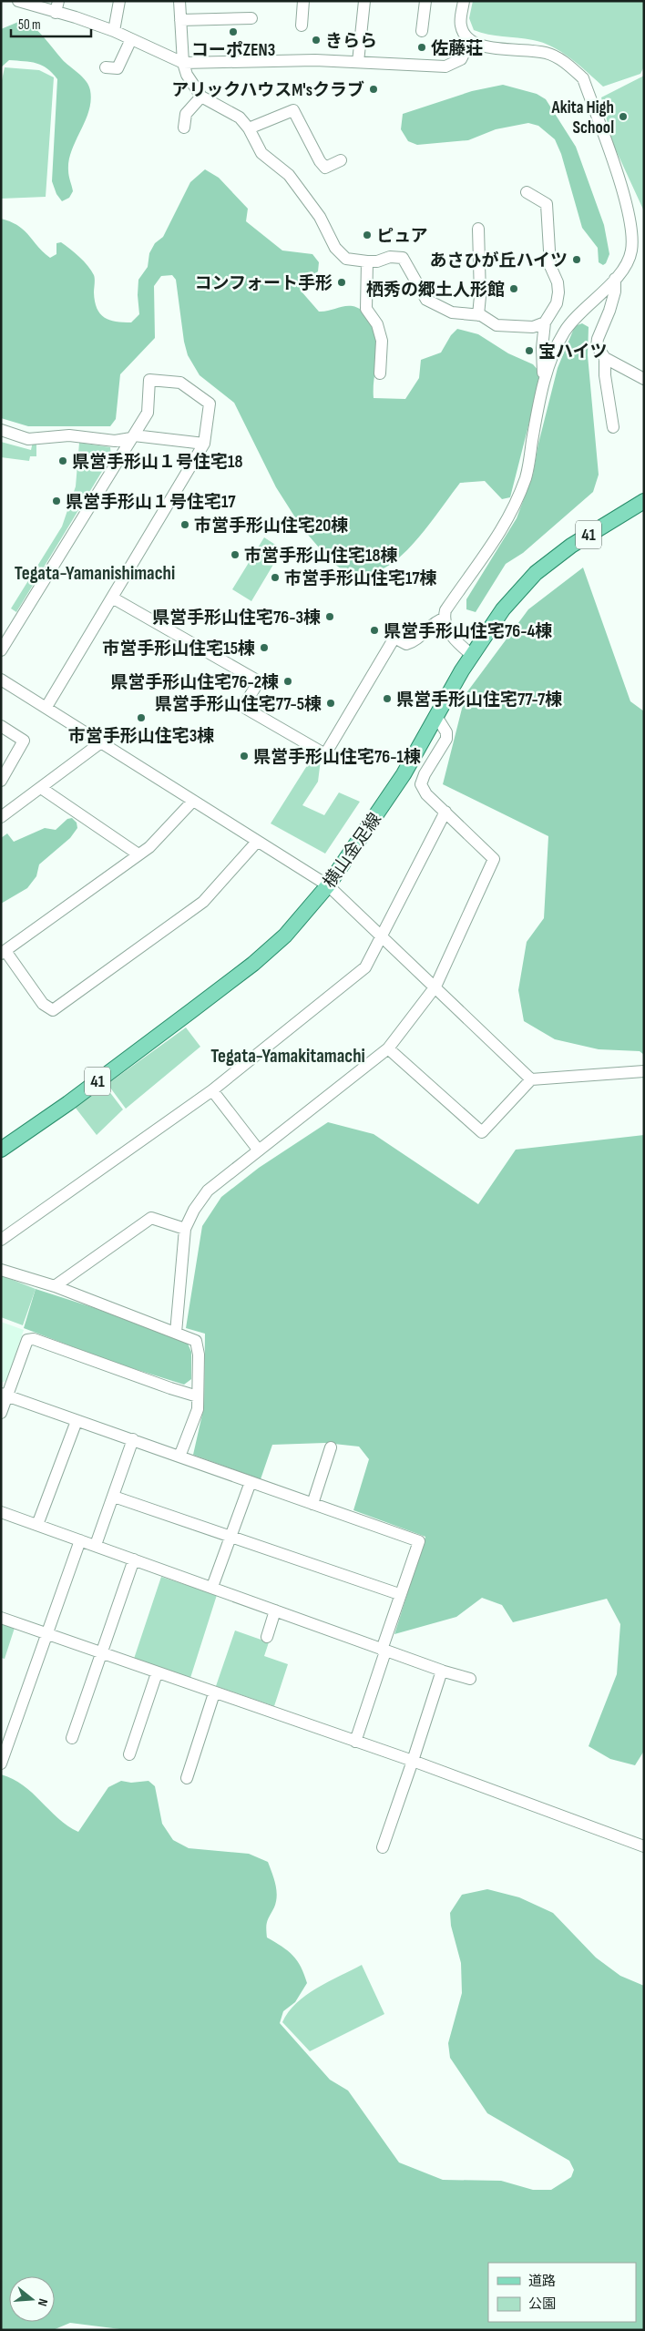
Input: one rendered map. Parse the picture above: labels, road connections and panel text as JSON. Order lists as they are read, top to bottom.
{
  "streets": {
    "main road": ["41", "横山金足線"]
  },
  "districts": ["Tegata-Yamanishimachi", "Tegata-Yamakitamachi"],
  "places": [
    "コーポZEN3",
    "きらら",
    "佐藤荘",
    "アリックハウスM'sクラブ",
    "Akita High School",
    "ピュア",
    "あさひが丘ハイツ",
    "コンフォート手形",
    "栖秀の郷土人形館",
    "宝ハイツ",
    "県営手形山１号住宅18",
    "県営手形山１号住宅17",
    "市営手形山住宅20棟",
    "市営手形山住宅18棟",
    "市営手形山住宅17棟",
    "県営手形山住宅76-3棟",
    "県営手形山住宅76-4棟",
    "市営手形山住宅15棟",
    "県営手形山住宅76-2棟",
    "県営手形山住宅77-7棟",
    "県営手形山住宅77-5棟",
    "市営手形山住宅3棟",
    "県営手形山住宅76-1棟"
  ],
  "legend": ["道路", "公園"],
  "scale_bar": "50 m",
  "north": "right"
}
